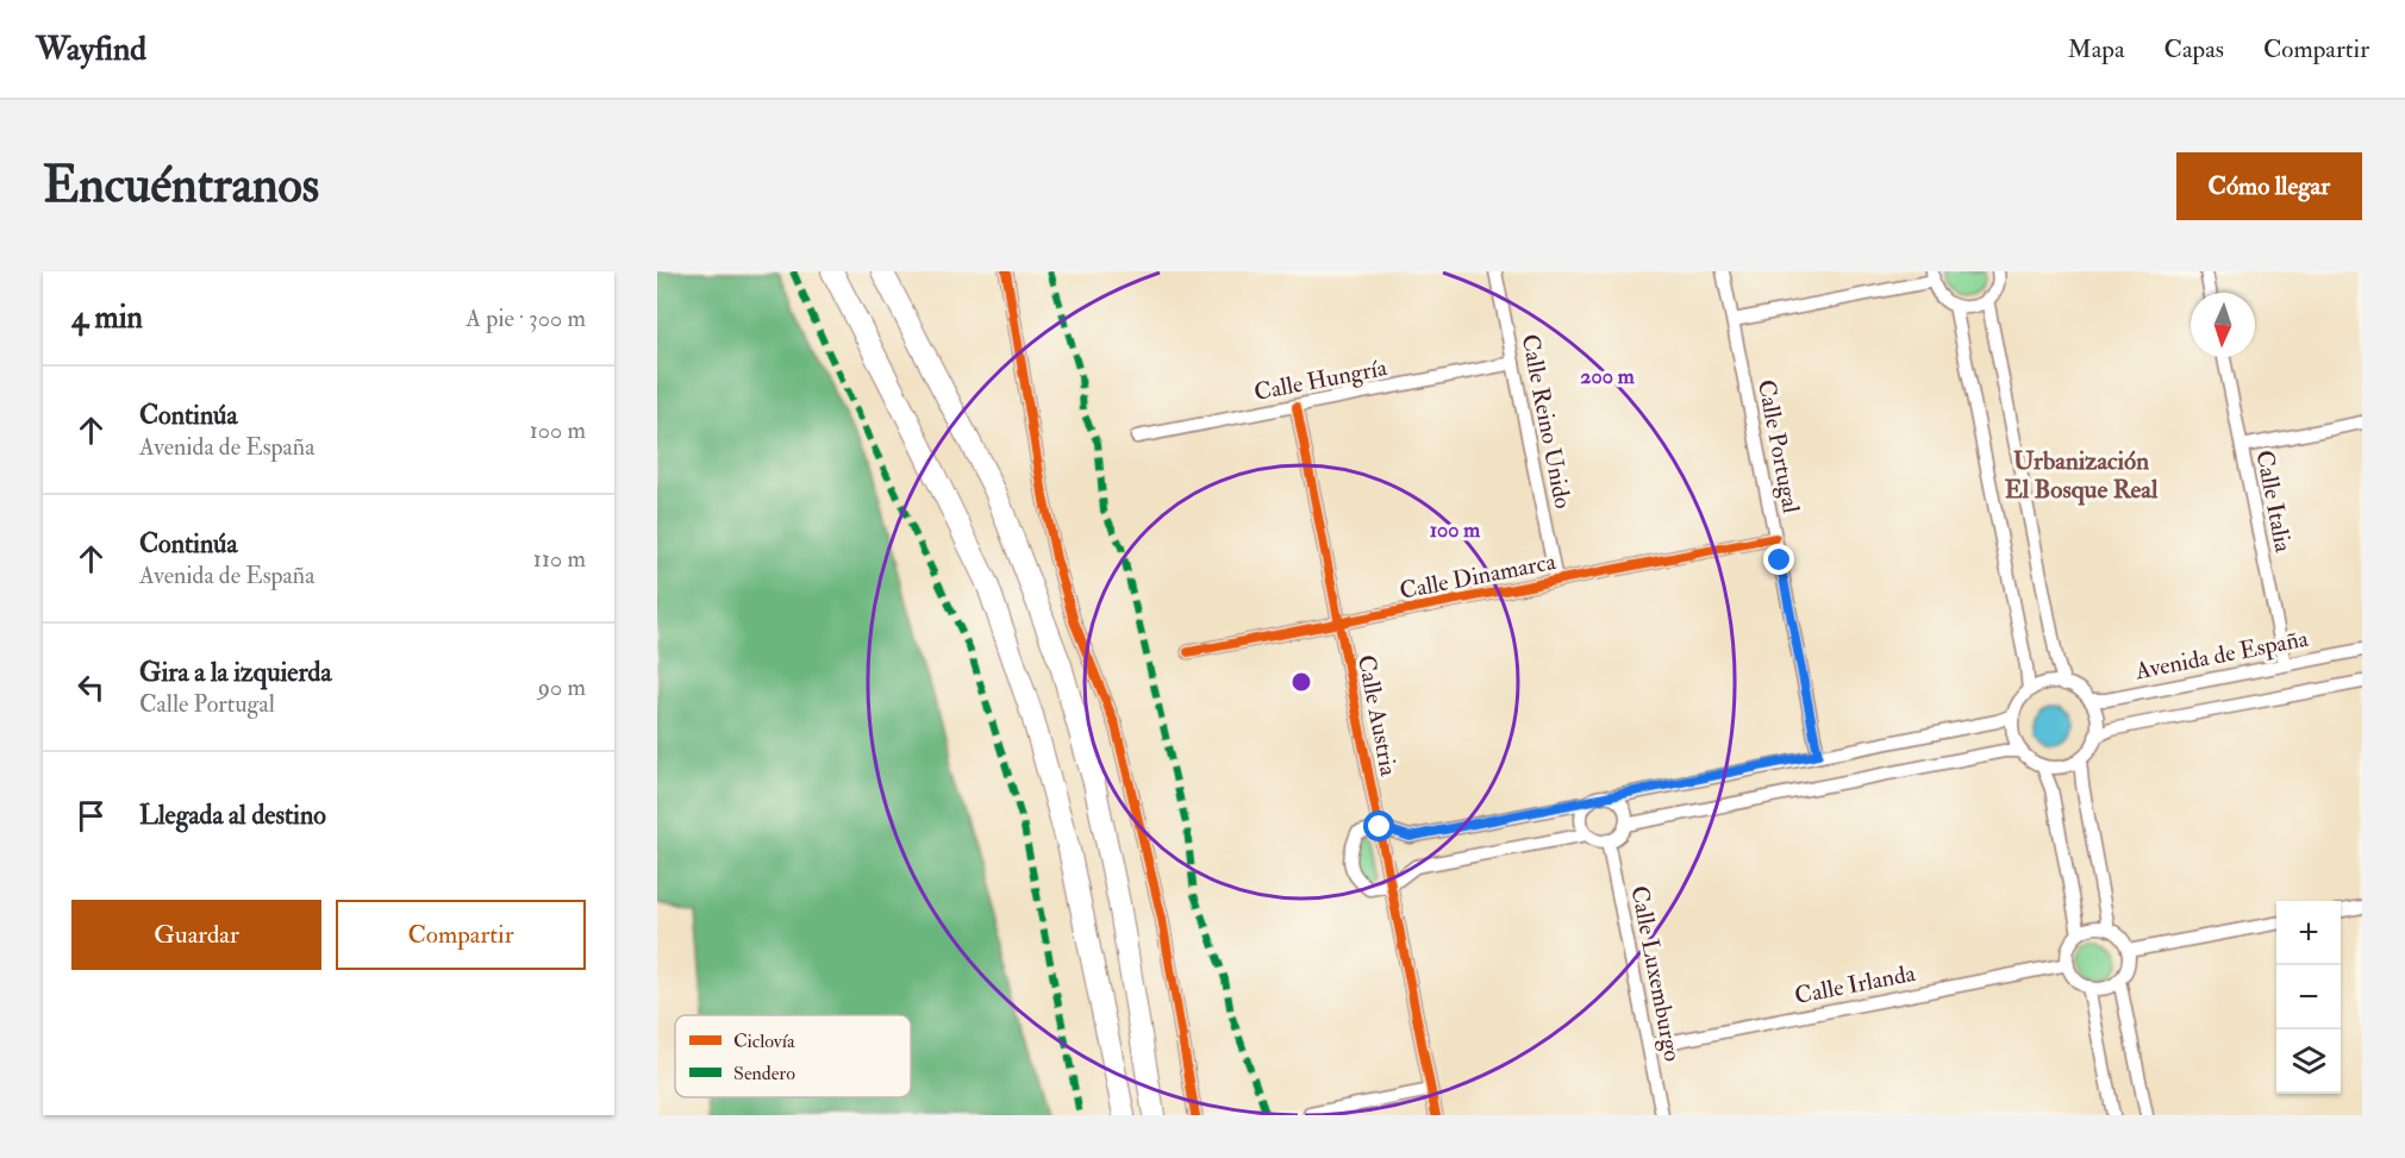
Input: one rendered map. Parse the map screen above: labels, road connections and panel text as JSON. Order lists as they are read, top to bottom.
{
  "streets": {
    "street": [
      "Calle Hungría",
      "Calle Reino Unido",
      "Calle Portugal",
      "Calle Italia",
      "Calle Dinamarca",
      "Avenida de España",
      "Calle Austria",
      "Calle Luxemburgo",
      "Calle Irlanda"
    ]
  },
  "crossings": [
    ["Calle Hungría", "Calle Reino Unido"],
    ["Calle Hungría", "Calle Austria"],
    ["Calle Reino Unido", "Calle Dinamarca"],
    ["Calle Portugal", "Calle Dinamarca"],
    ["Calle Italia", "Avenida de España"],
    ["Calle Dinamarca", "Calle Austria"],
    ["Calle Luxemburgo", "Calle Irlanda"]
  ],
  "districts": ["Urbanización El Bosque Real"],
  "legend": ["Ciclovía", "Sendero"],
  "north": "bottom",
  "page": {
    "header": "Wayfind",
    "nav": ["Mapa", "Capas", "Compartir"],
    "buttons": [
      "Cómo llegar",
      ["Guardar", "Compartir"]
    ],
    "title": "Encuéntranos",
    "heading": ["4 min", "A pie · 300 m"],
    "list": [
      ["Continúa", "Avenida de España", "100 m"],
      ["Continúa", "Avenida de España", "110 m"],
      ["Gira a la izquierda", "Calle Portugal", "90 m"],
      "Llegada al destino"
    ],
    "map_buttons": ["+", "−"]
  },
  "rings": ["200 m", "100 m"]
}
